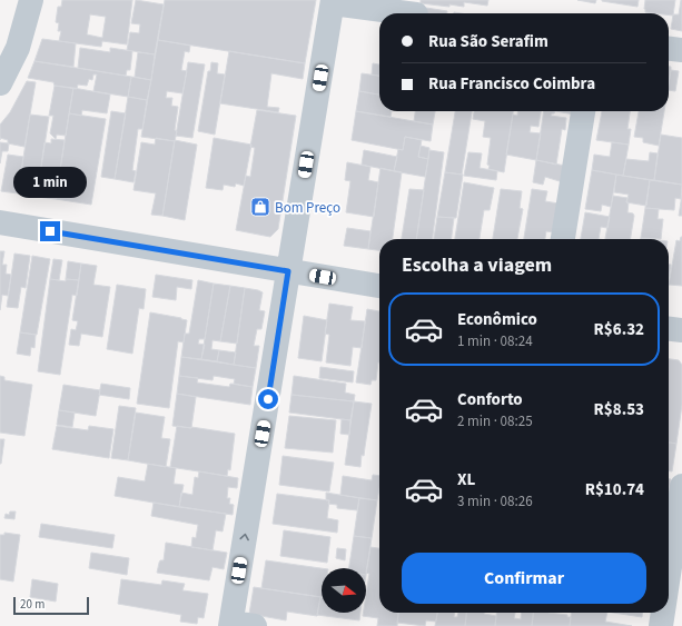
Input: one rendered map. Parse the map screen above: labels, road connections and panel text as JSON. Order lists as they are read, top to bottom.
{
  "places": {
    "shop": ["Bom Preço"]
  },
  "scale_bar": "20 m",
  "north": "right",
  "page": {
    "banner": ["Rua São Serafim", "Rua Francisco Coimbra"],
    "bubble": "1 min",
    "heading": "Escolha a viagem",
    "list": [
      {
        "name": "Econômico",
        "note": "1 min · 08:24",
        "value": "R$6.32"
      },
      {
        "name": "Conforto",
        "note": "2 min · 08:25",
        "value": "R$8.53"
      },
      {
        "name": "XL",
        "note": "3 min · 08:26",
        "value": "R$10.74"
      }
    ],
    "buttons": "Confirmar",
    "scale": "20 m"
  }
}
